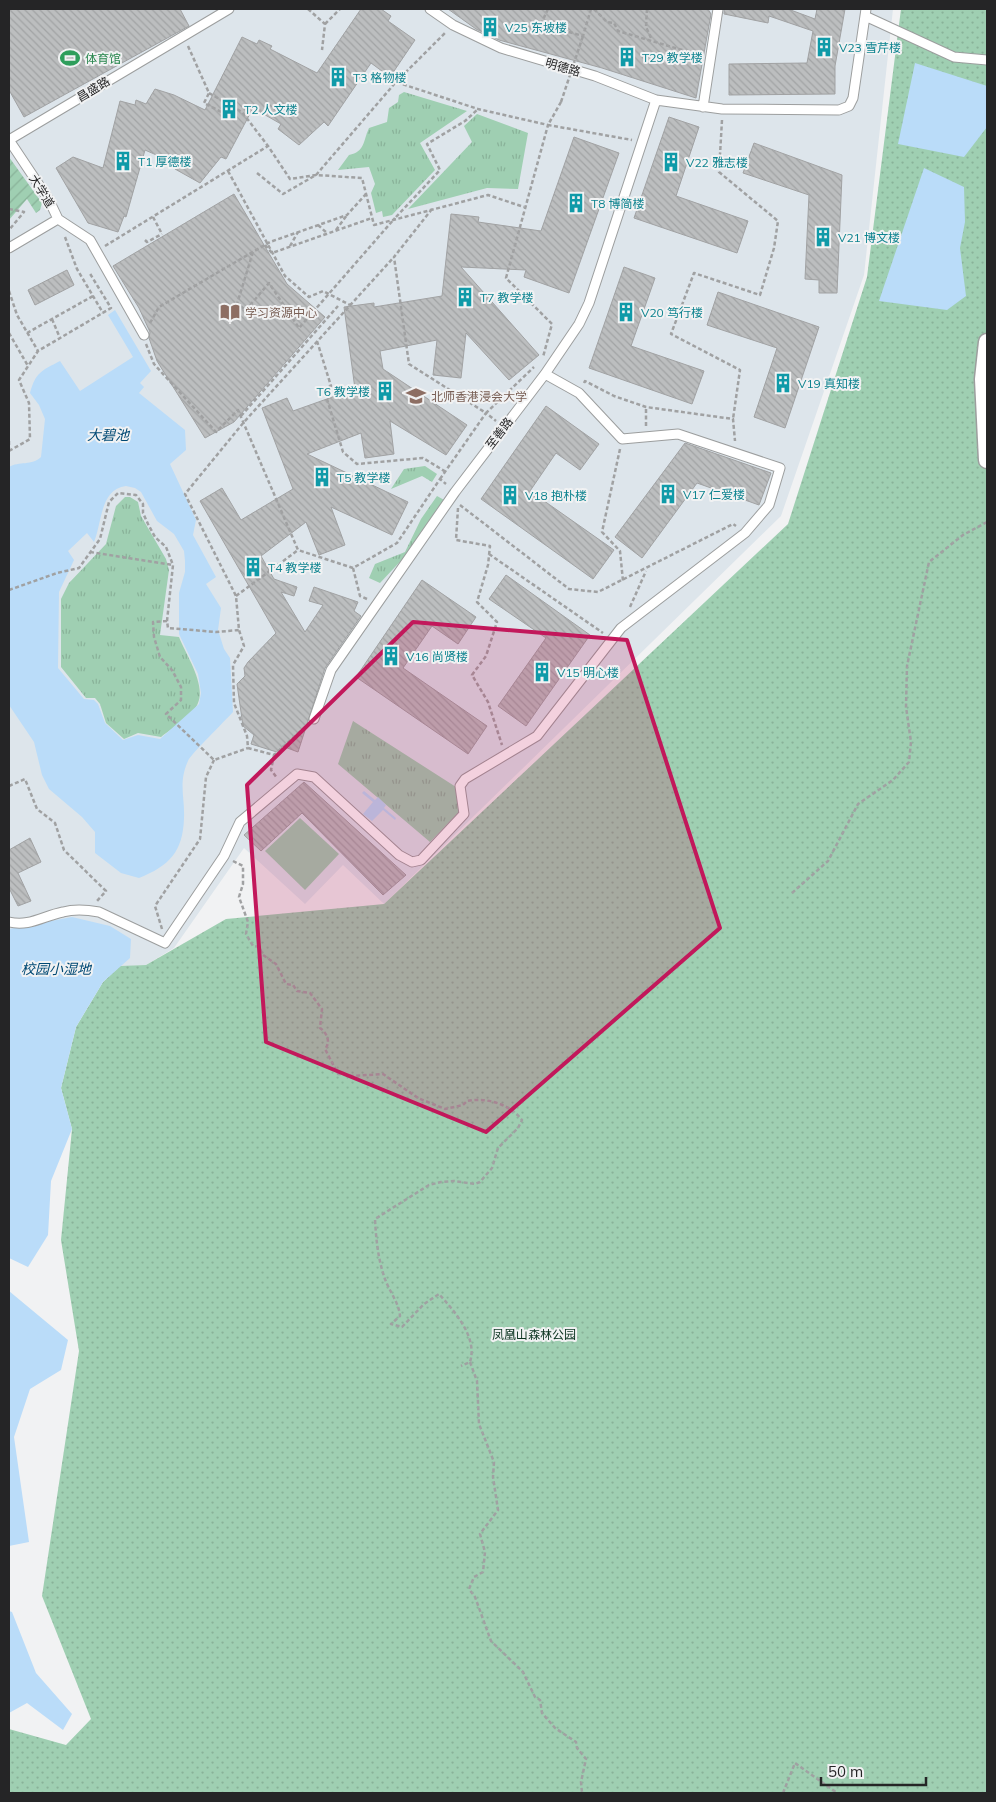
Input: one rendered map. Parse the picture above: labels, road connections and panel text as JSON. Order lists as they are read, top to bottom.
{
  "streets": {
    "lane": [
      "明德路",
      "昌盛路",
      "大学道",
      "至善路"
    ]
  },
  "crossings": [
    ["明德路", "至善路"],
    ["昌盛路", "大学道"]
  ],
  "water": ["大碧池", "校园小湿地"],
  "parks": ["凤凰山森林公园"],
  "places": {
    "building": [
      "V25 东坡楼",
      "V23 雪芹楼",
      "T29 教学楼",
      "T3 格物楼",
      "T2 人文楼",
      "T1 厚德楼",
      "V22 雅志楼",
      "T8 博简楼",
      "V21 博文楼",
      "T7 教学楼",
      "V20 笃行楼",
      "V19 真知楼",
      "T6 教学楼",
      "T5 教学楼",
      "V17 仁爱楼",
      "V18 抱朴楼",
      "T4 教学楼",
      "V16 尚贤楼",
      "V15 明心楼"
    ],
    "sports": ["体育馆"],
    "library": ["学习资源中心"],
    "school or university": ["北师香港浸会大学"]
  },
  "scale_bar": "50 m"
}
